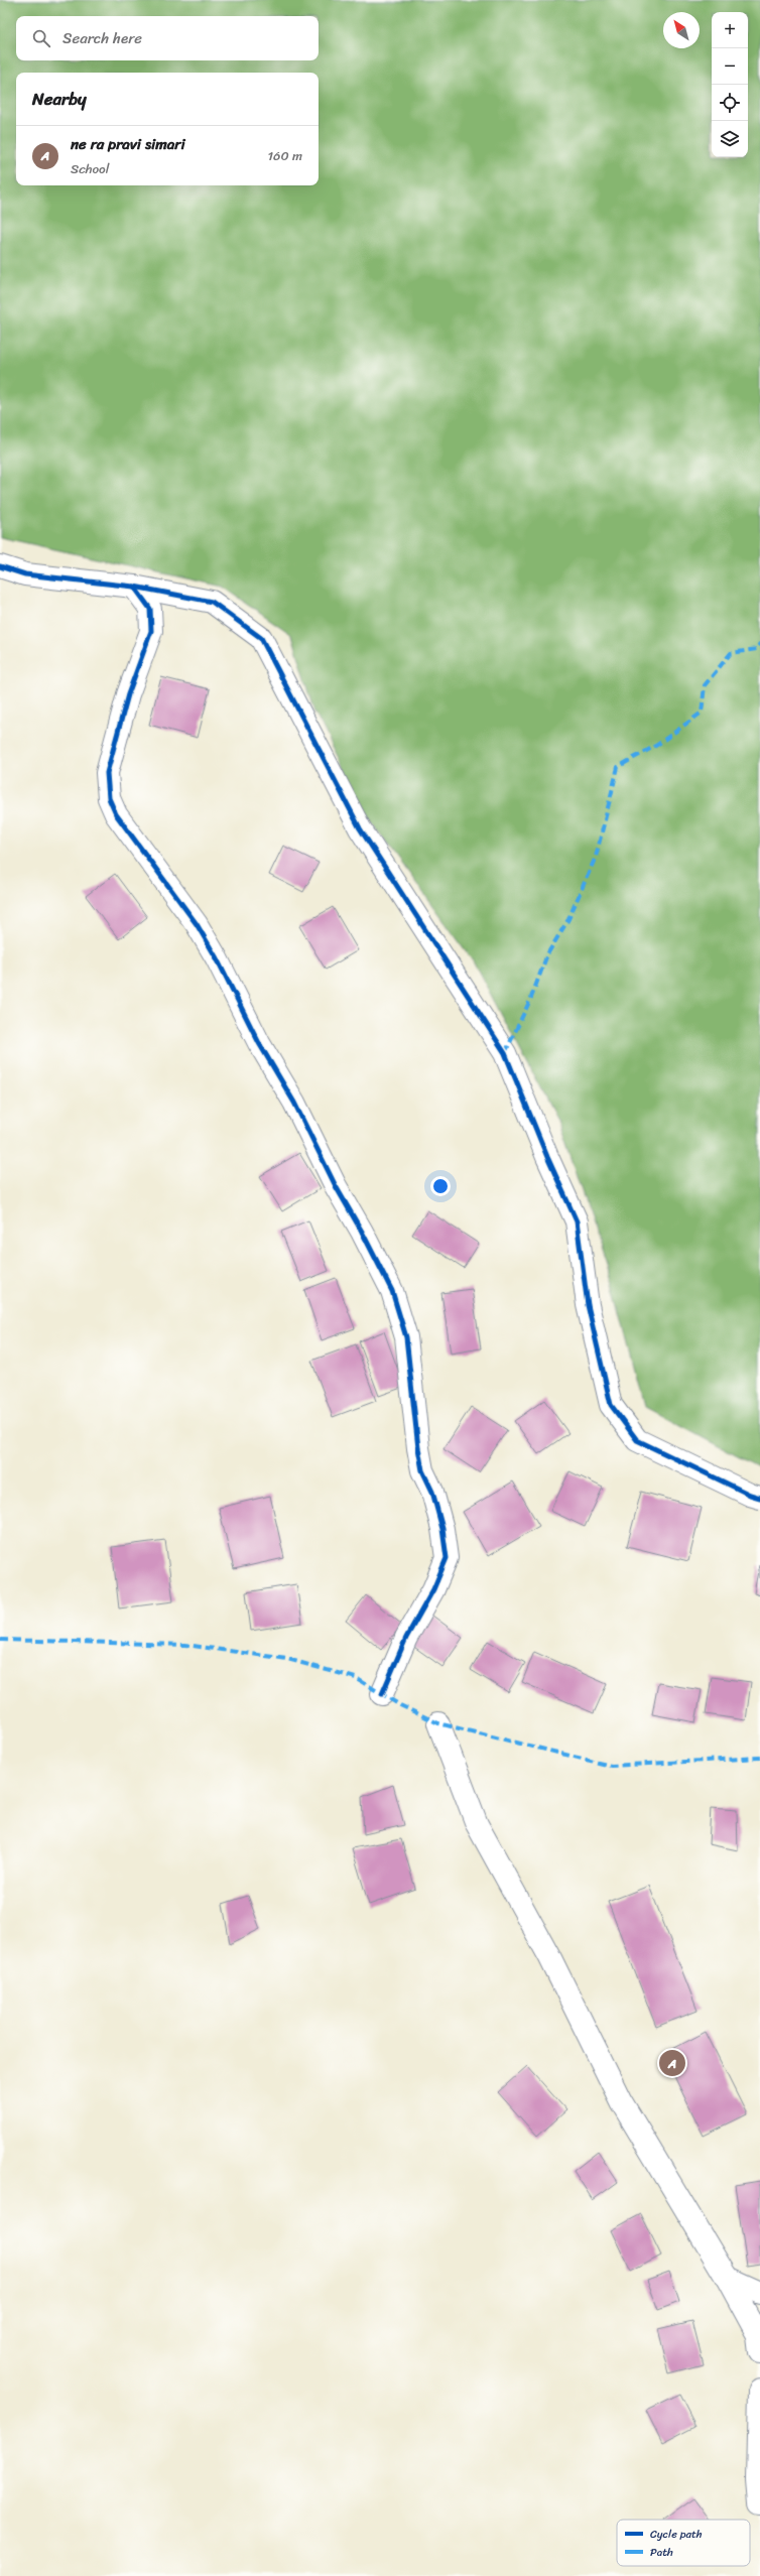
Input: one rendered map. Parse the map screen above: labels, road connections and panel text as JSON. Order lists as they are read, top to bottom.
{
  "legend": ["Cycle path", "Path"],
  "north": "top left",
  "page": {
    "map_buttons": ["+", "−"],
    "search": "Search here",
    "heading": "Nearby",
    "list": [
      {
        "mark": "A",
        "name": "ne ra pravi simari",
        "note": "School",
        "value": "160 m"
      }
    ],
    "pins": "A"
  }
}
